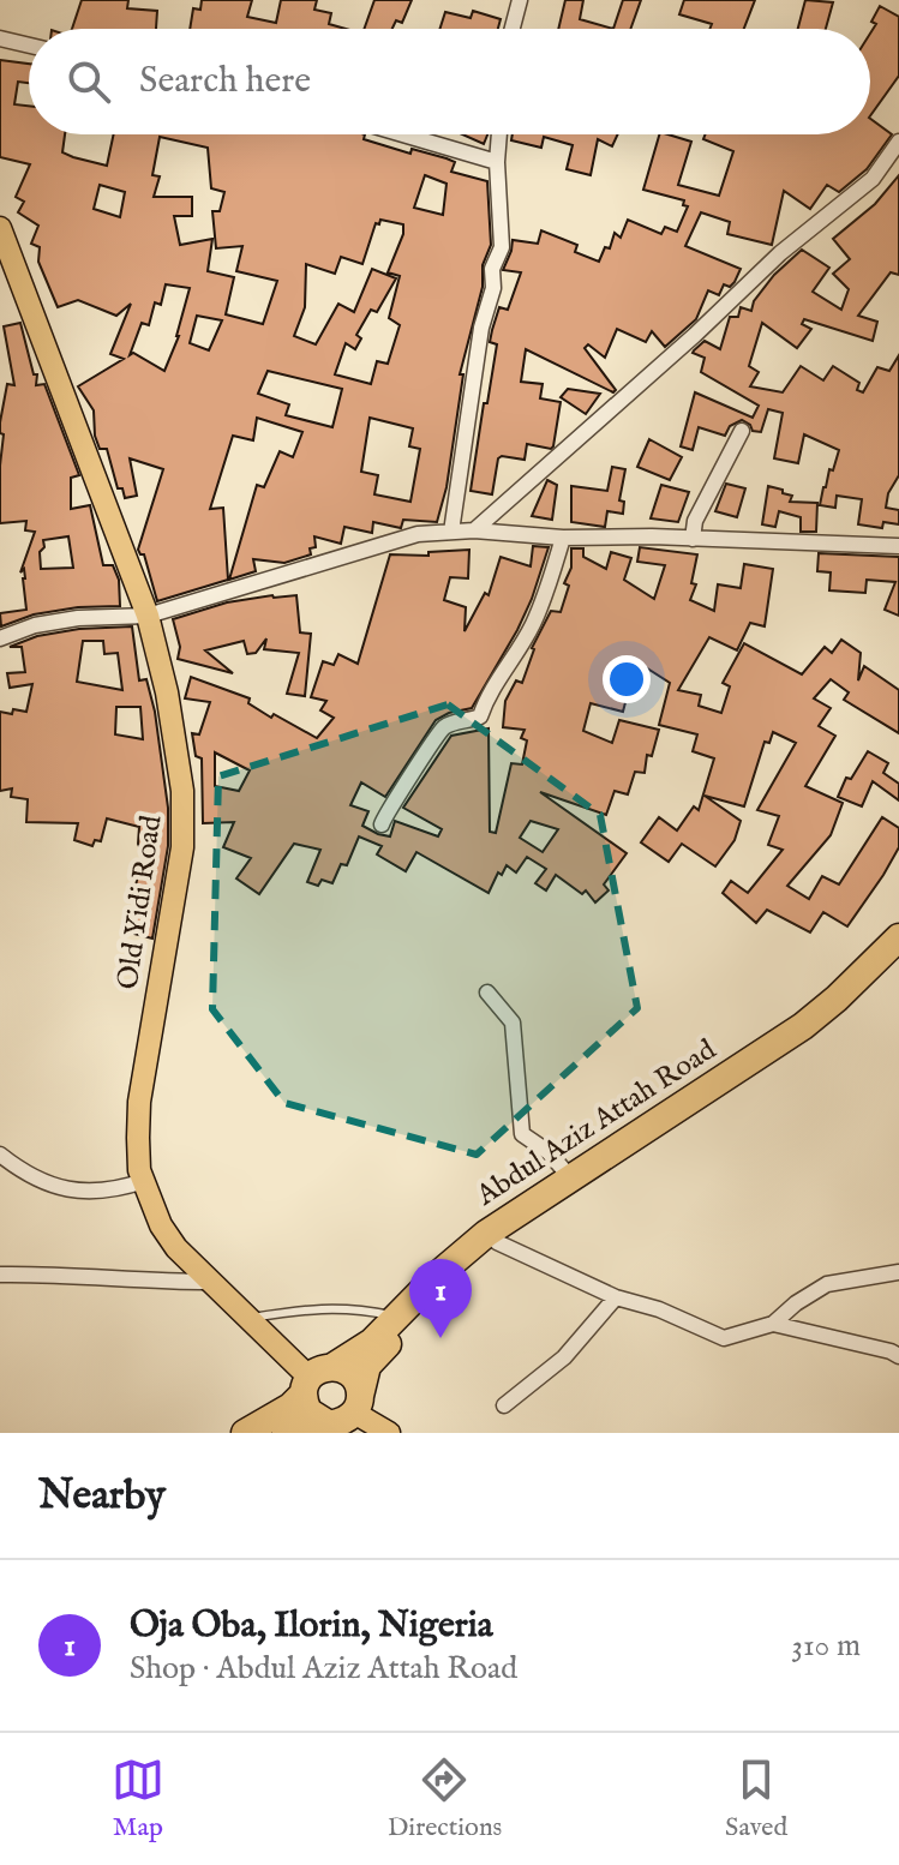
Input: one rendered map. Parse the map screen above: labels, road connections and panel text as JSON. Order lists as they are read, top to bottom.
{
  "streets": {
    "highway": ["Abdul Aziz Attah Road"],
    "main road": ["Old Yidi Road"]
  },
  "crossings": [
    ["Old Yidi Road", "Abdul Aziz Attah Road"]
  ],
  "page": {
    "search": "Search here",
    "pins": "1",
    "heading": "Nearby",
    "list": [
      {
        "mark": "1",
        "name": "Oja Oba, Ilorin, Nigeria",
        "note": "Shop · Abdul Aziz Attah Road",
        "value": "310 m"
      }
    ],
    "nav": ["Map", "Directions", "Saved"]
  }
}
